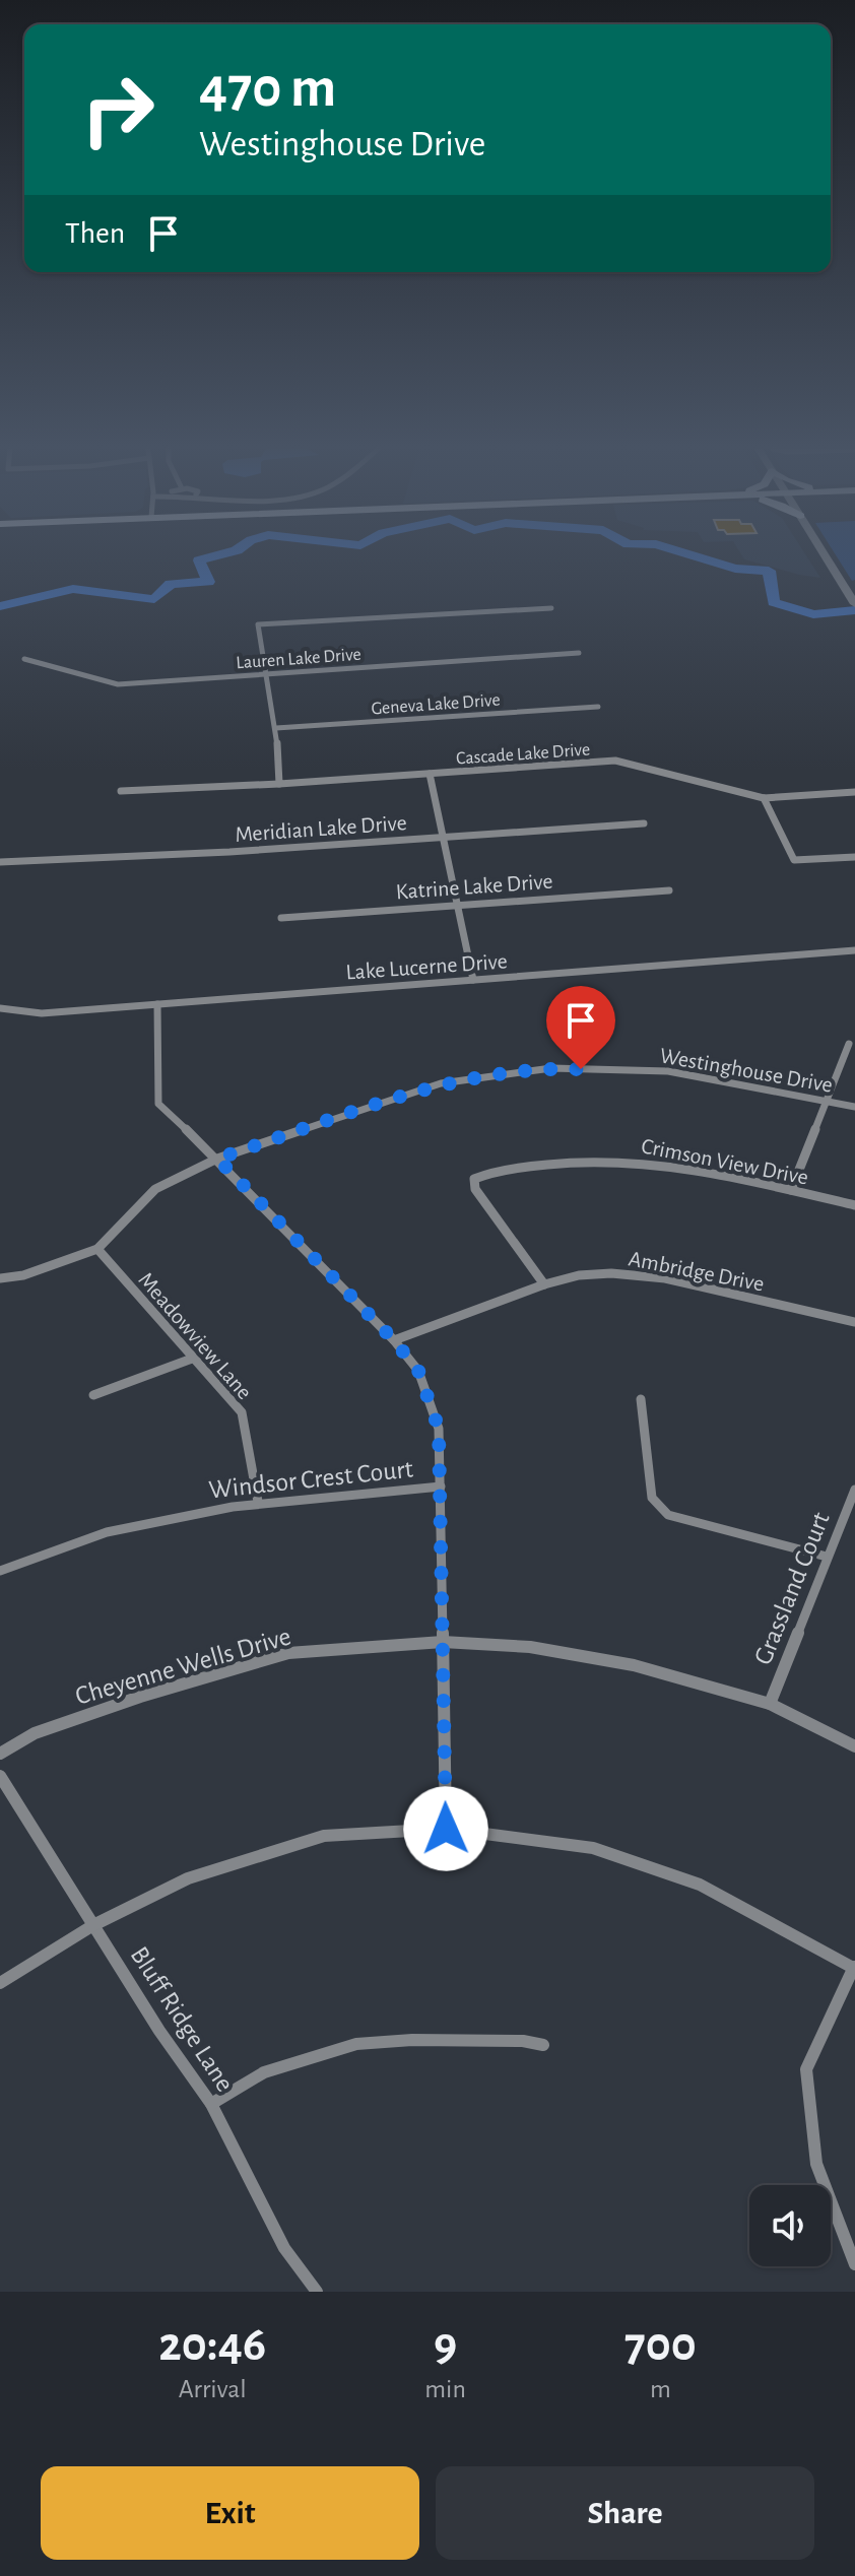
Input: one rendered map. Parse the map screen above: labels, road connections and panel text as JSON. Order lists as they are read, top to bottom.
{
  "streets": {
    "street": [
      "Lauren Lake Drive",
      "Geneva Lake Drive",
      "Cascade Lake Drive",
      "Meridian Lake Drive",
      "Katrine Lake Drive",
      "Lake Lucerne Drive",
      "Westinghouse Drive",
      "Crimson View Drive",
      "Ambridge Drive",
      "Meadowview Lane",
      "Windsor Crest Court",
      "Grassland Court",
      "Cheyenne Wells Drive",
      "Bluff Ridge Lane"
    ]
  },
  "crossings": [
    ["Westinghouse Drive", "Meadowview Lane"],
    ["Crimson View Drive", "Ambridge Drive"],
    ["Meadowview Lane", "Windsor Crest Court"],
    ["Grassland Court", "Cheyenne Wells Drive"]
  ],
  "page": {
    "turn": ["470 m", "Westinghouse Drive"],
    "then": "Then",
    "eta": [
      "20:46",
      "Arrival",
      "9",
      "min",
      "700",
      "m"
    ],
    "buttons": ["Exit", "Share"]
  }
}
